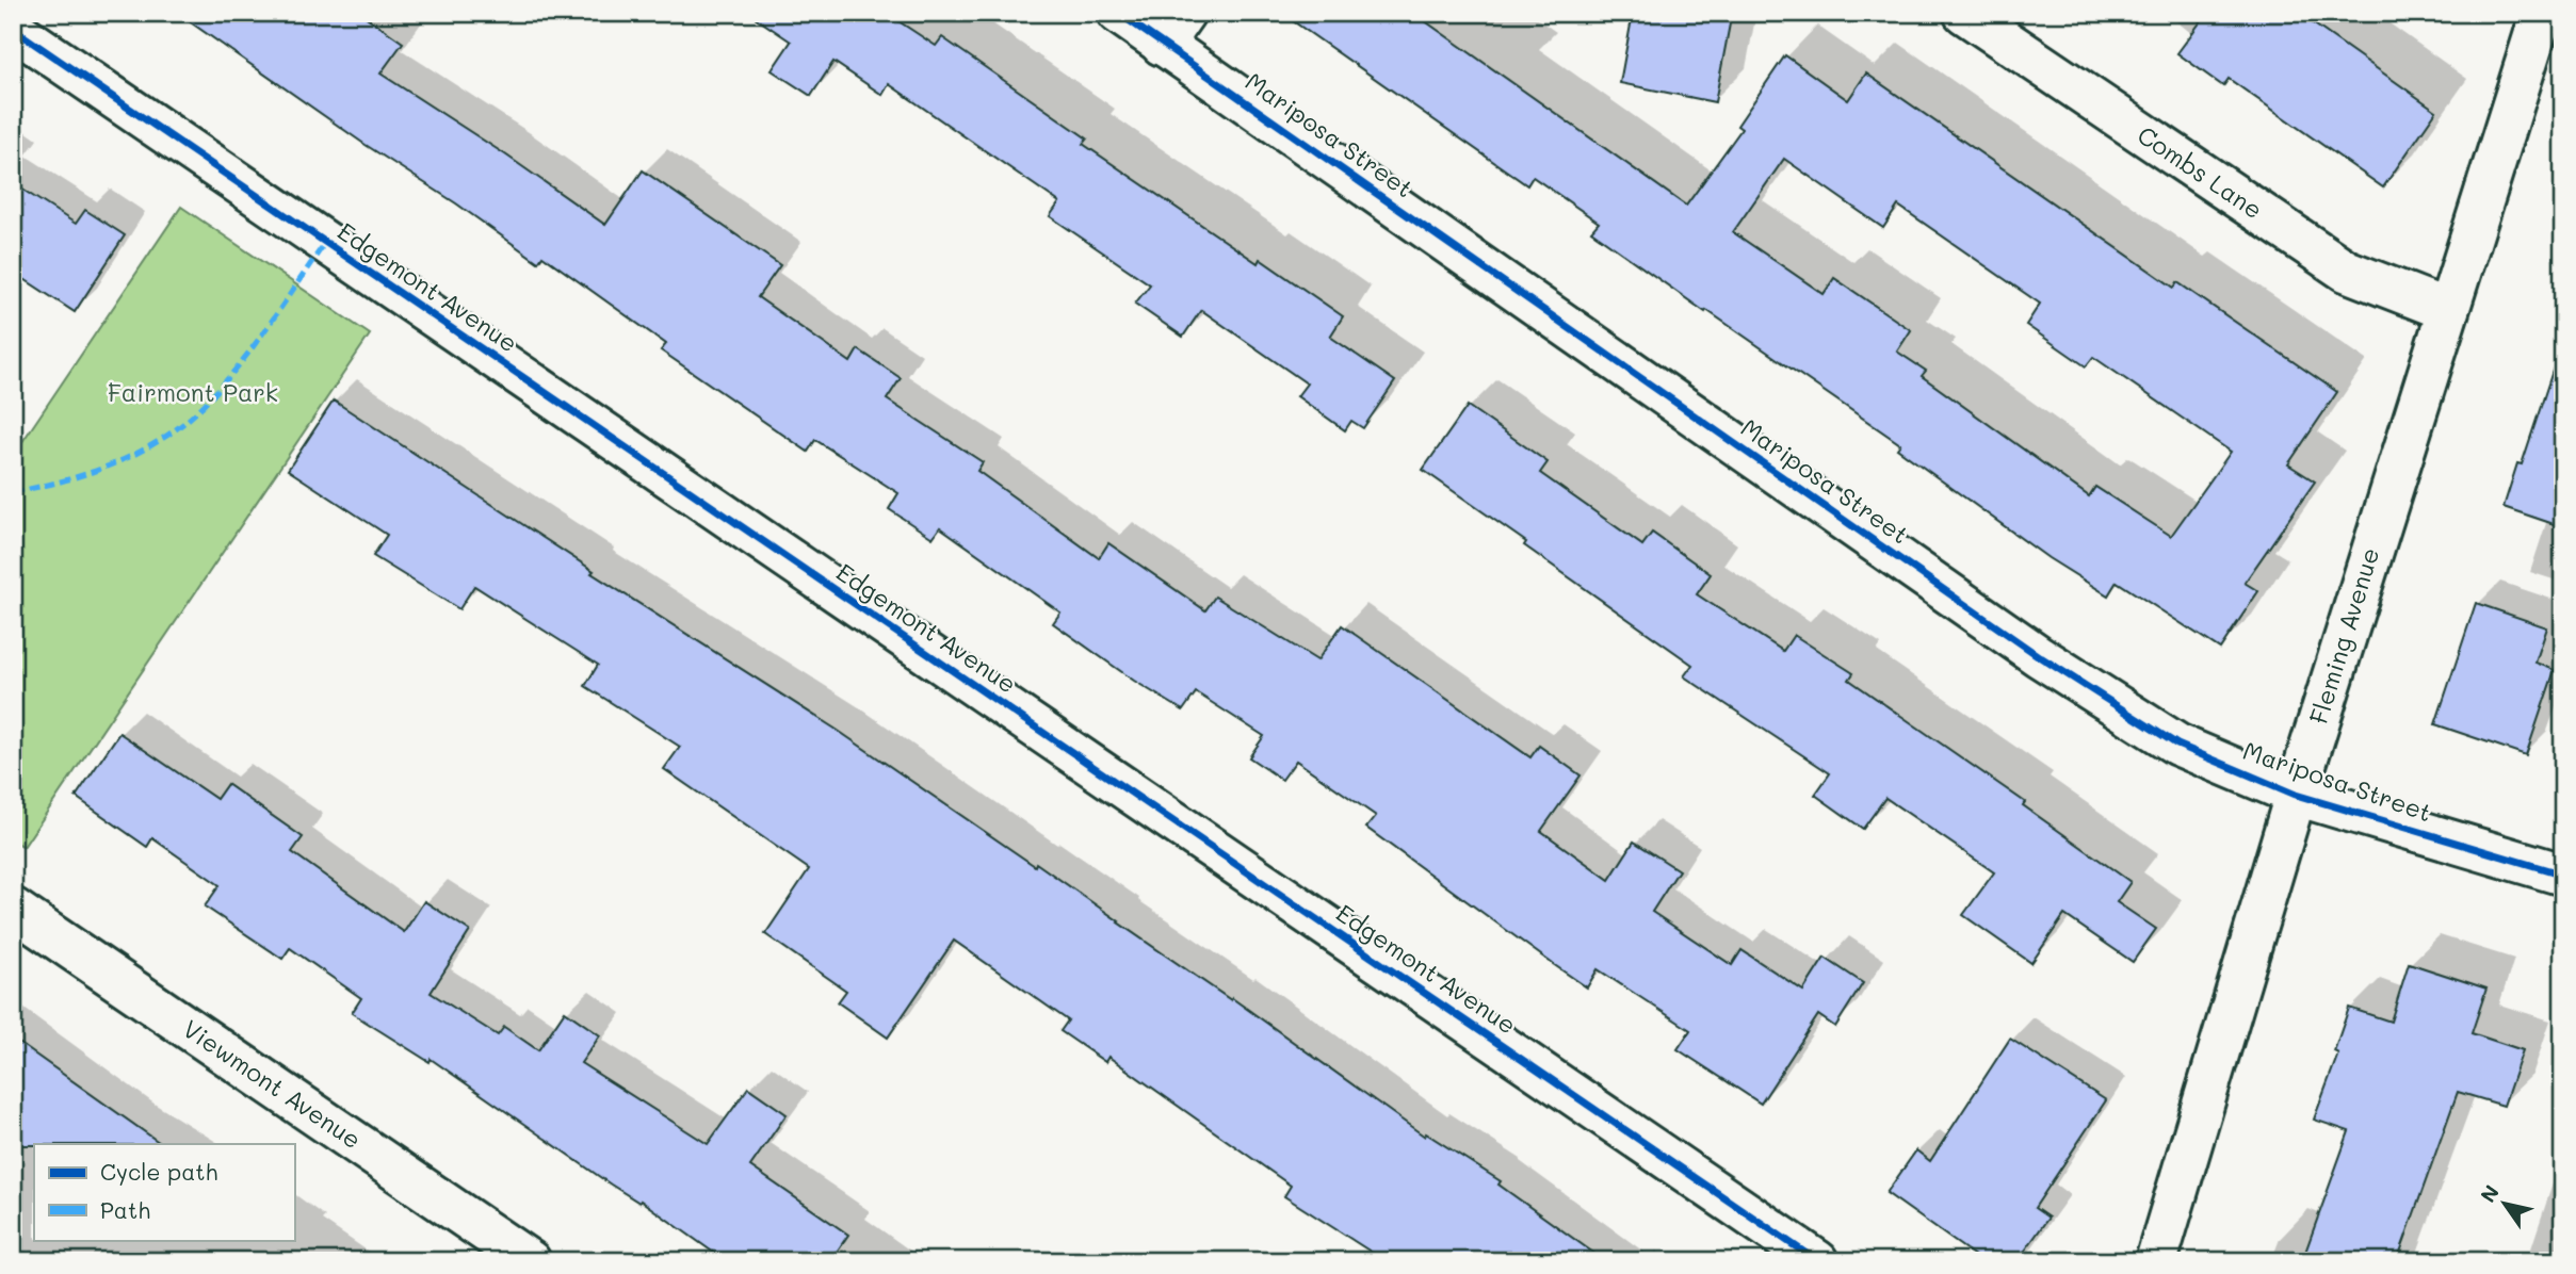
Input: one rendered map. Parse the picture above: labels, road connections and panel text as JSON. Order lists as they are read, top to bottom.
{
  "streets": {
    "street": [
      "Mariposa Street",
      "Combs Lane",
      "Edgemont Avenue",
      "Fleming Avenue",
      "Viewmont Avenue"
    ]
  },
  "crossings": [
    ["Mariposa Street", "Fleming Avenue"],
    ["Combs Lane", "Fleming Avenue"]
  ],
  "parks": ["Fairmont Park"],
  "legend": ["Cycle path", "Path"],
  "north": "top left"
}
